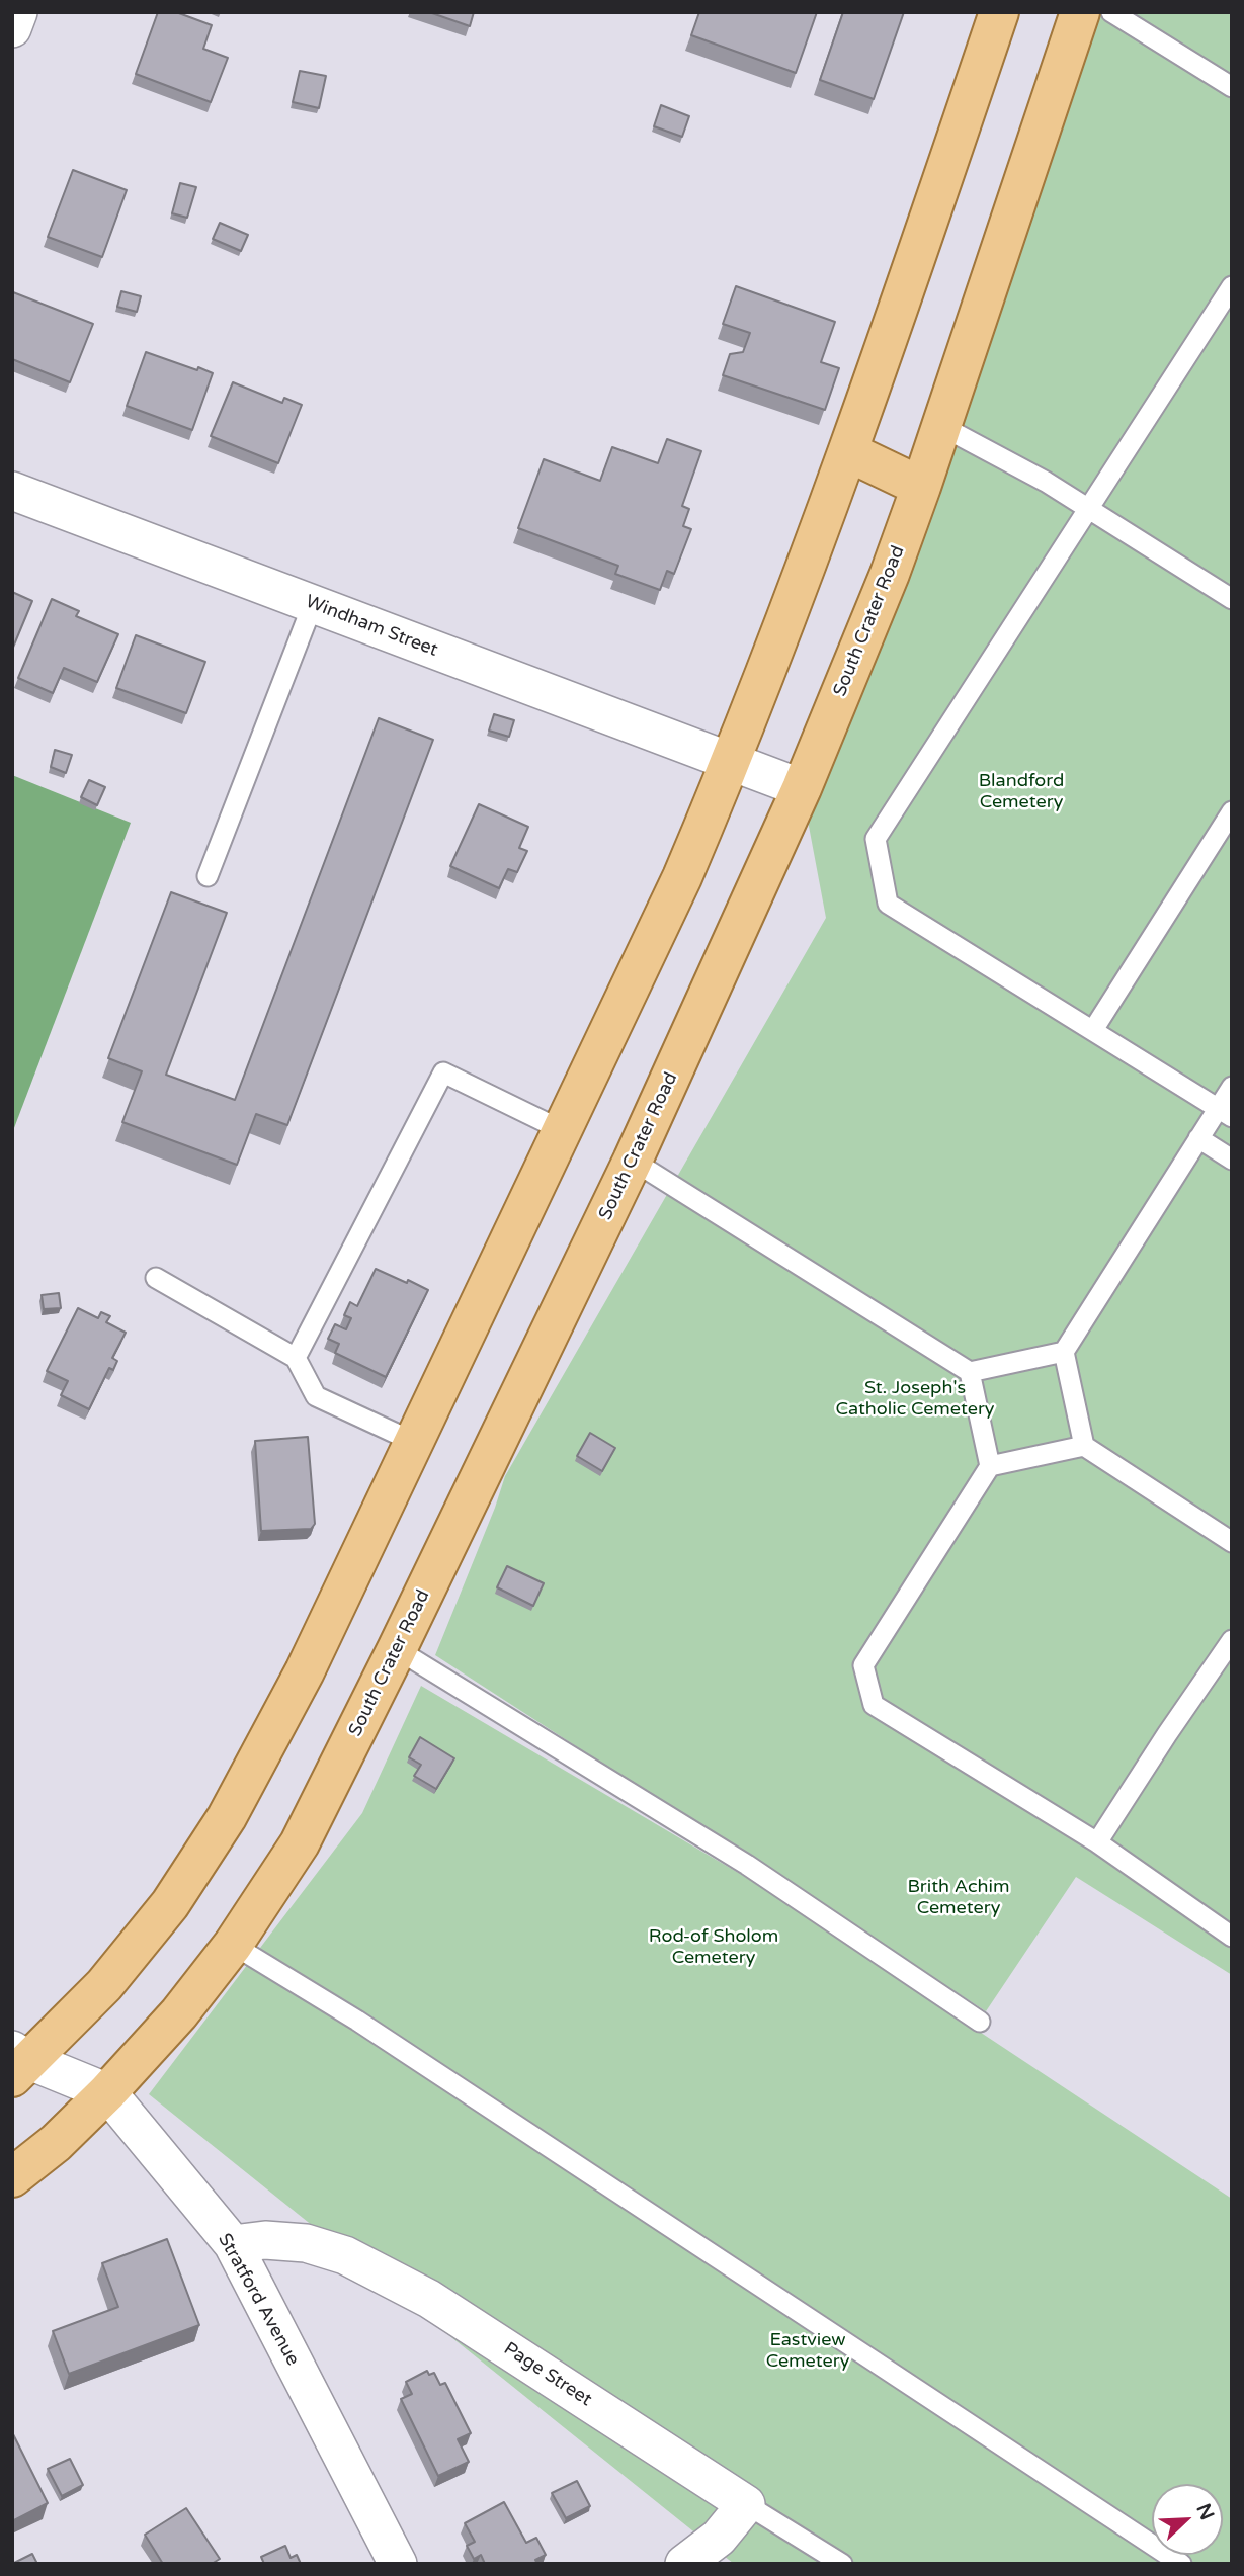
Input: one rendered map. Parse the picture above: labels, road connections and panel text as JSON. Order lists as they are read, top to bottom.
{
  "streets": {
    "main road": ["South Crater Road"],
    "street": ["Windham Street", "Stratford Avenue", "Page Street"]
  },
  "crossings": [
    ["South Crater Road", "Windham Street"],
    ["South Crater Road", "Stratford Avenue"],
    ["Stratford Avenue", "Page Street"]
  ],
  "parks": [
    "Blandford Cemetery",
    "St. Joseph's Catholic Cemetery",
    "Brith Achim Cemetery",
    "Rod-of Sholom Cemetery",
    "Eastview Cemetery"
  ],
  "north": "top right"
}
